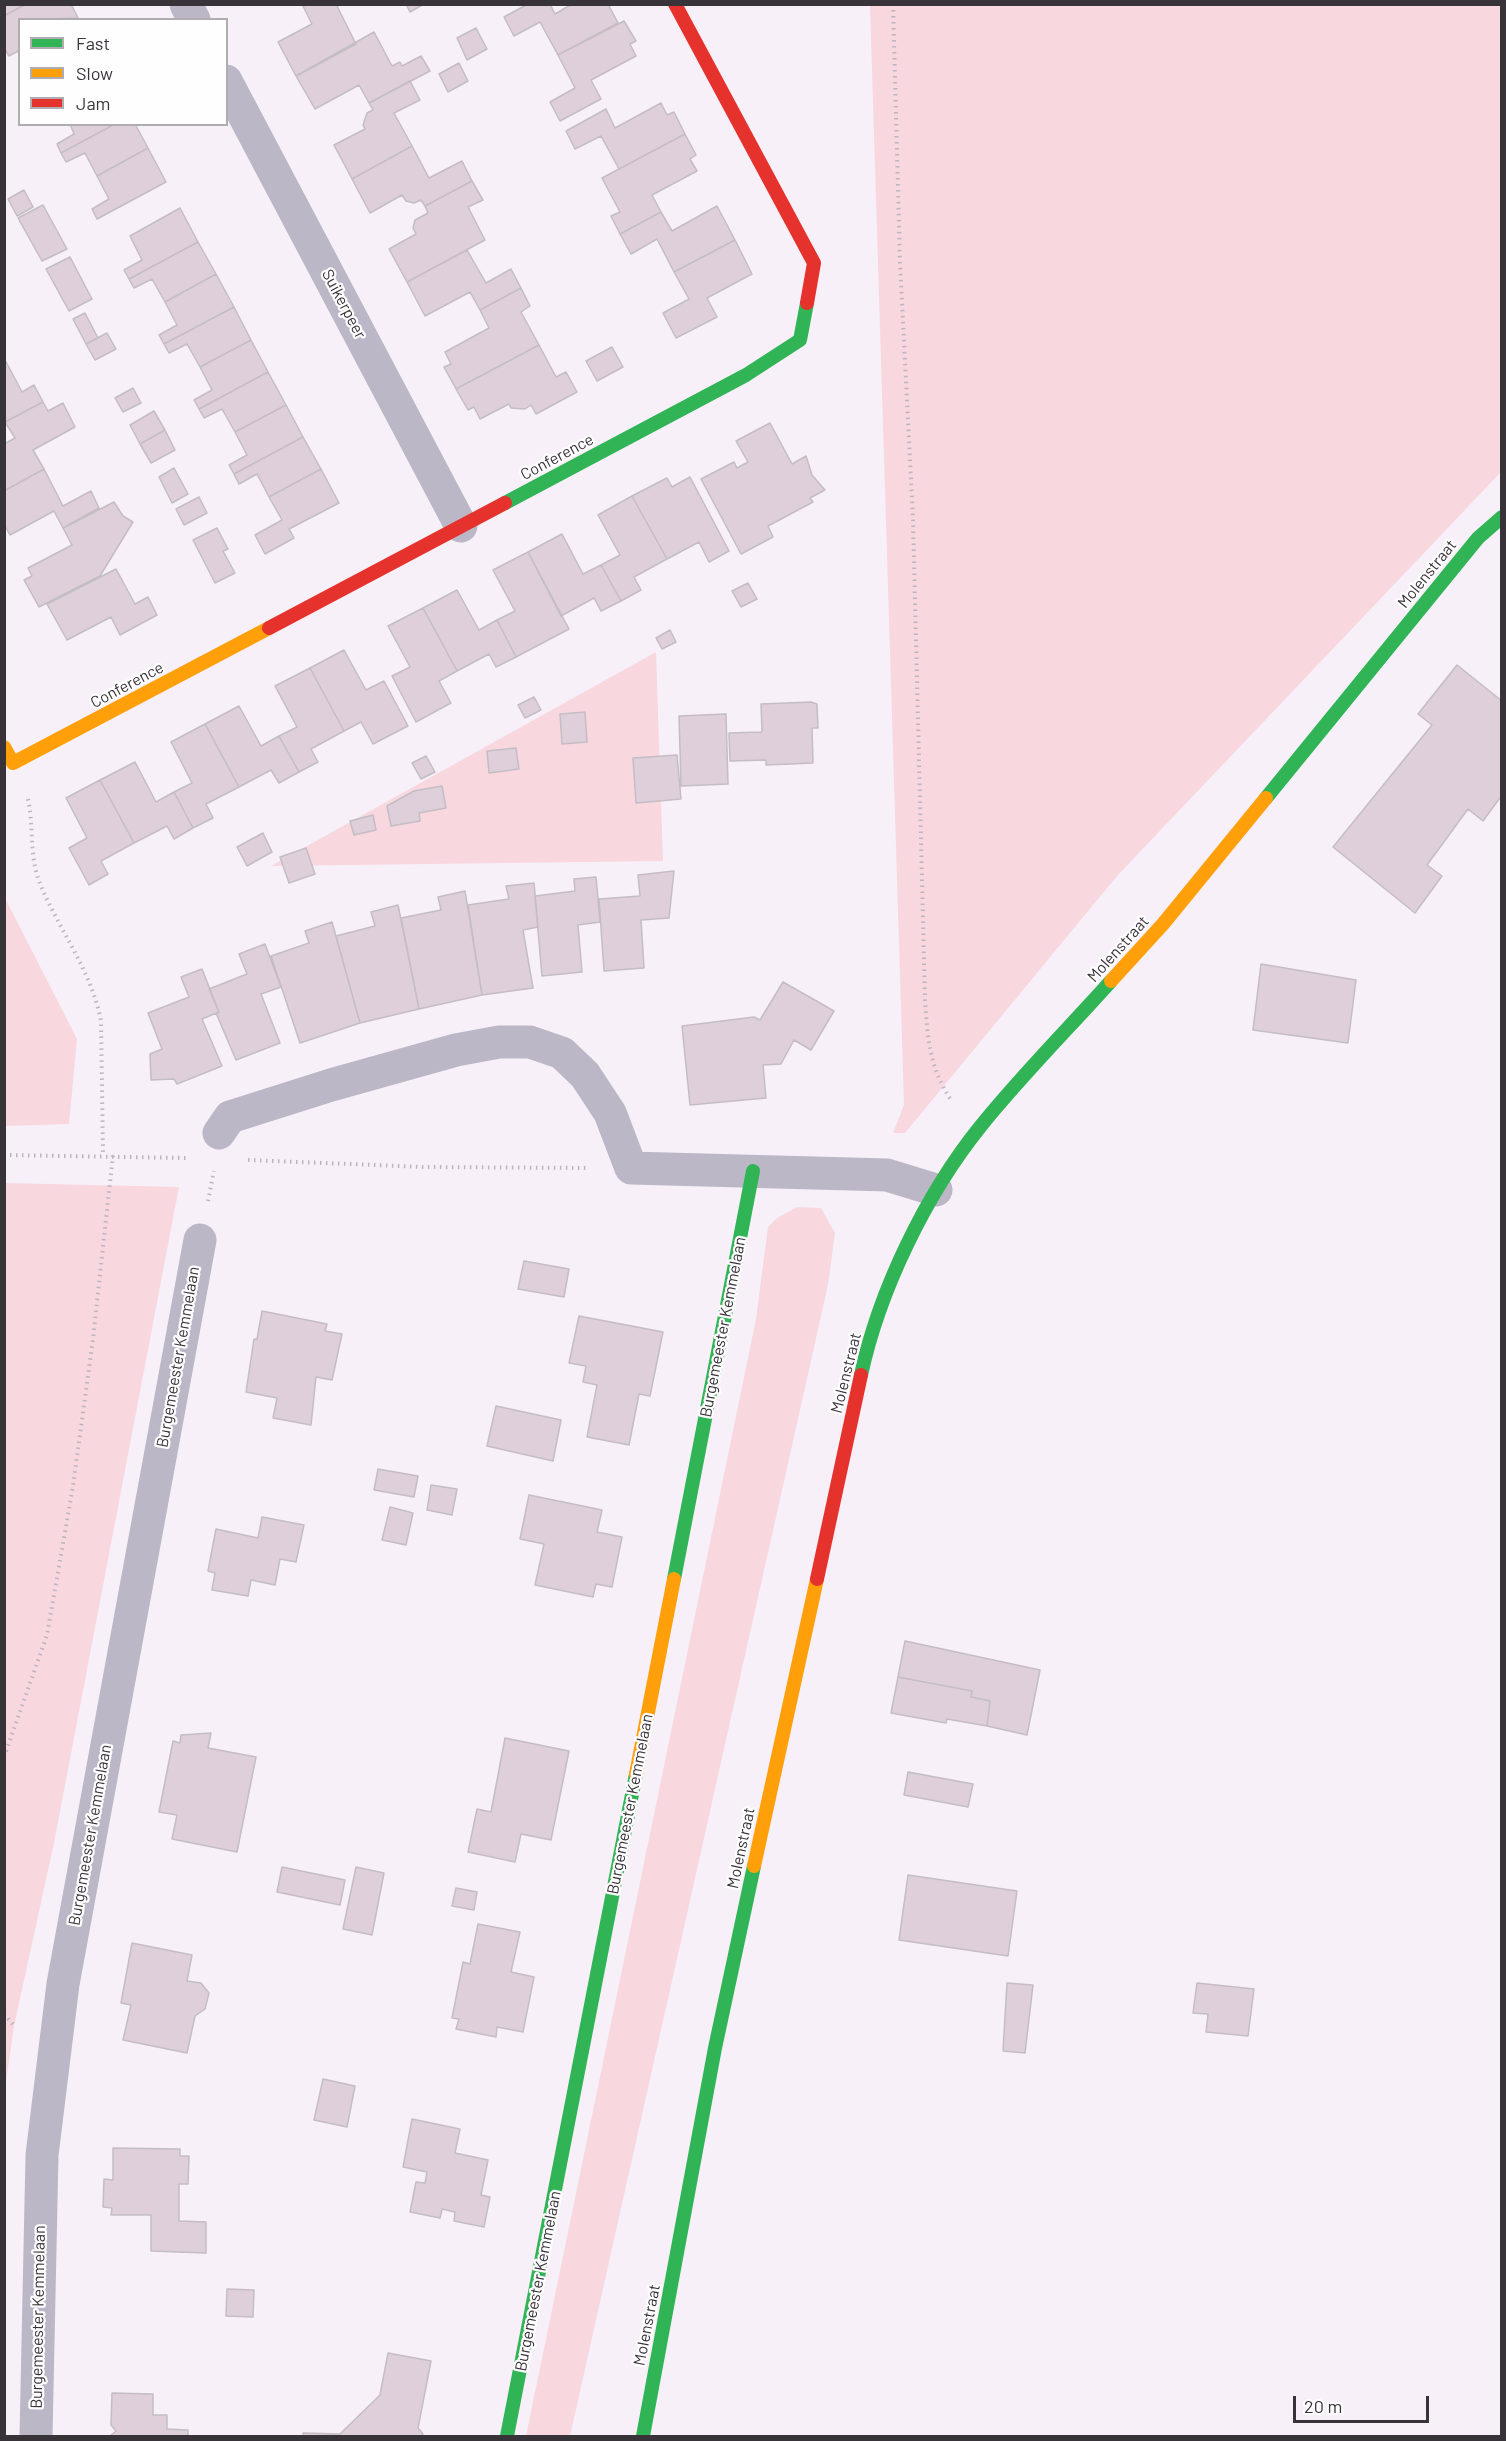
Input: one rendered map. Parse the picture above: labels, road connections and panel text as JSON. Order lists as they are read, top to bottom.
{
  "streets": {
    "street": [
      "Suikerpeer",
      "Conference",
      "Molenstraat",
      "Burgemeester Kemmelaan"
    ]
  },
  "crossings": [
    ["Suikerpeer", "Conference"]
  ],
  "legend": ["Fast", "Slow", "Jam"],
  "scale_bar": "20 m"
}
